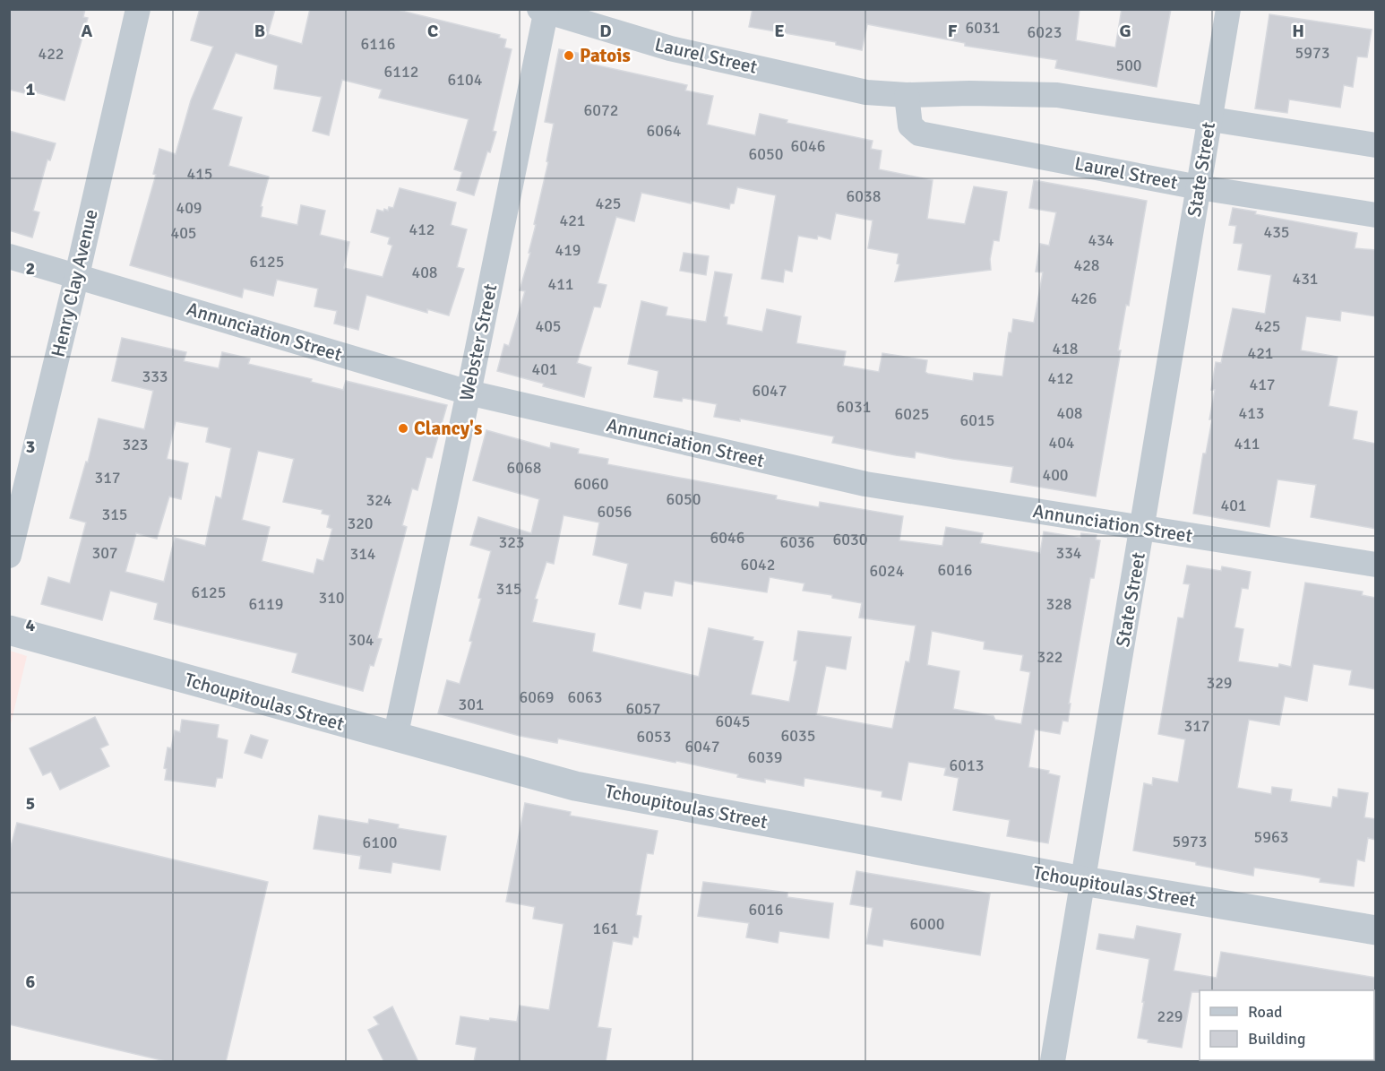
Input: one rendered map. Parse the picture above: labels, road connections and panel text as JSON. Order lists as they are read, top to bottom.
{
  "streets": {
    "street": [
      "Laurel Street",
      "State Street",
      "Henry Clay Avenue",
      "Annunciation Street",
      "Webster Street",
      "Tchoupitoulas Street"
    ]
  },
  "crossings": [
    ["Laurel Street", "State Street"],
    ["Laurel Street", "Webster Street"],
    ["State Street", "Annunciation Street"],
    ["State Street", "Tchoupitoulas Street"],
    ["Henry Clay Avenue", "Annunciation Street"],
    ["Annunciation Street", "Webster Street"],
    ["Webster Street", "Tchoupitoulas Street"]
  ],
  "places": ["Patois", "Clancy's"],
  "house_numbers": [
    "6031",
    "6023",
    "6116",
    "5973",
    "422",
    "500",
    "6112",
    "6104",
    "6072",
    "6064",
    "6046",
    "6050",
    "415",
    "6038",
    "425",
    "409",
    "421",
    "412",
    "435",
    "405",
    "434",
    "419",
    "6125",
    "428",
    "408",
    "431",
    "411",
    "426",
    "405",
    "425",
    "418",
    "421",
    "401",
    "333",
    "412",
    "417",
    "6047",
    "6031",
    "408",
    "413",
    "6025",
    "6015",
    "404",
    "411",
    "323",
    "6068",
    "400",
    "317",
    "6060",
    "6050",
    "324",
    "401",
    "6056",
    "315",
    "320",
    "6046",
    "6030",
    "323",
    "6036",
    "307",
    "334",
    "314",
    "6042",
    "6016",
    "6024",
    "315",
    "6125",
    "310",
    "6119",
    "328",
    "304",
    "322",
    "329",
    "6069",
    "6063",
    "301",
    "6057",
    "6045",
    "317",
    "6035",
    "6053",
    "6047",
    "6039",
    "6013",
    "5963",
    "5973",
    "6100",
    "6016",
    "6000",
    "161",
    "229"
  ],
  "legend": ["Road", "Building"],
  "grid": {
    "columns": [
      "A",
      "B",
      "C",
      "D",
      "E",
      "F",
      "G",
      "H"
    ],
    "rows": [
      "1",
      "2",
      "3",
      "4",
      "5",
      "6"
    ]
  }
}
